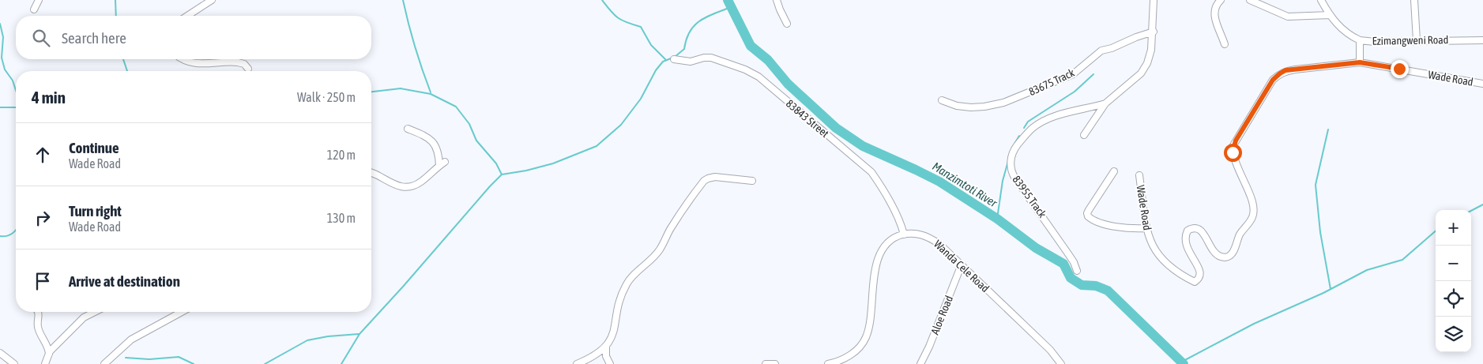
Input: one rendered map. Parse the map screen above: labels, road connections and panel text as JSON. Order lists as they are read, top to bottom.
{
  "streets": {
    "street": [
      "Ezimangweni Road",
      "Wade Road",
      "83675 Track",
      "83843 Street",
      "83955 Track",
      "Wanda Cele Road",
      "Aloe Road"
    ]
  },
  "crossings": [
    ["Ezimangweni Road", "Wade Road"],
    ["83843 Street", "Wanda Cele Road"],
    ["Wanda Cele Road", "Aloe Road"]
  ],
  "water": ["Manzimtoti River"],
  "page": {
    "search": "Search here",
    "heading": ["4 min", "Walk · 250 m"],
    "list": [
      ["Continue", "Wade Road", "120 m"],
      ["Turn right", "Wade Road", "130 m"],
      "Arrive at destination"
    ],
    "map_buttons": ["+", "−"]
  }
}
